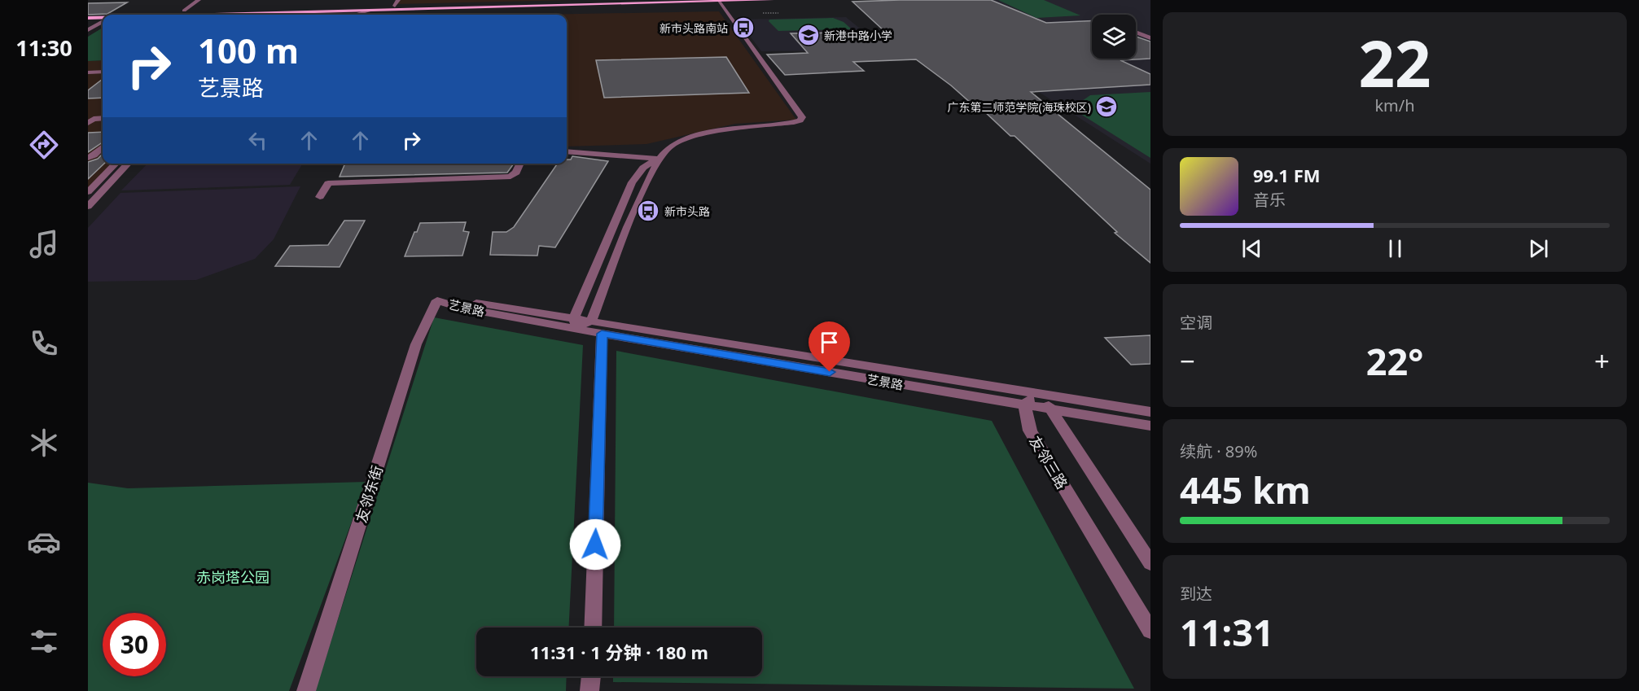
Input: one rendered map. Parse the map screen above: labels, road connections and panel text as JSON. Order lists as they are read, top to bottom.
{
  "streets": {
    "street": ["艺景路", "友邻三路", "友邻东街"]
  },
  "crossings": [
    ["艺景路", "友邻三路"],
    ["艺景路", "友邻东街"]
  ],
  "parks": ["赤岗塔公园"],
  "places": {
    "bus stop": ["新市头路南站", "新市头路"],
    "school or university": ["新港中路小学", "广东第二师范学院(海珠校区)"]
  },
  "page": {
    "tabs": "11:30",
    "tile": [
      ["22", "km/h"],
      "空调",
      ["续航 · 89%", "445 km"],
      ["到达", "11:31"]
    ],
    "turn": ["100 m", "艺景路"],
    "song": ["99.1 FM", "音乐"],
    "heat": ["−", "22°", "+"],
    "limit": "30",
    "trip": "11:31 · 1 分钟 · 180 m"
  }
}
